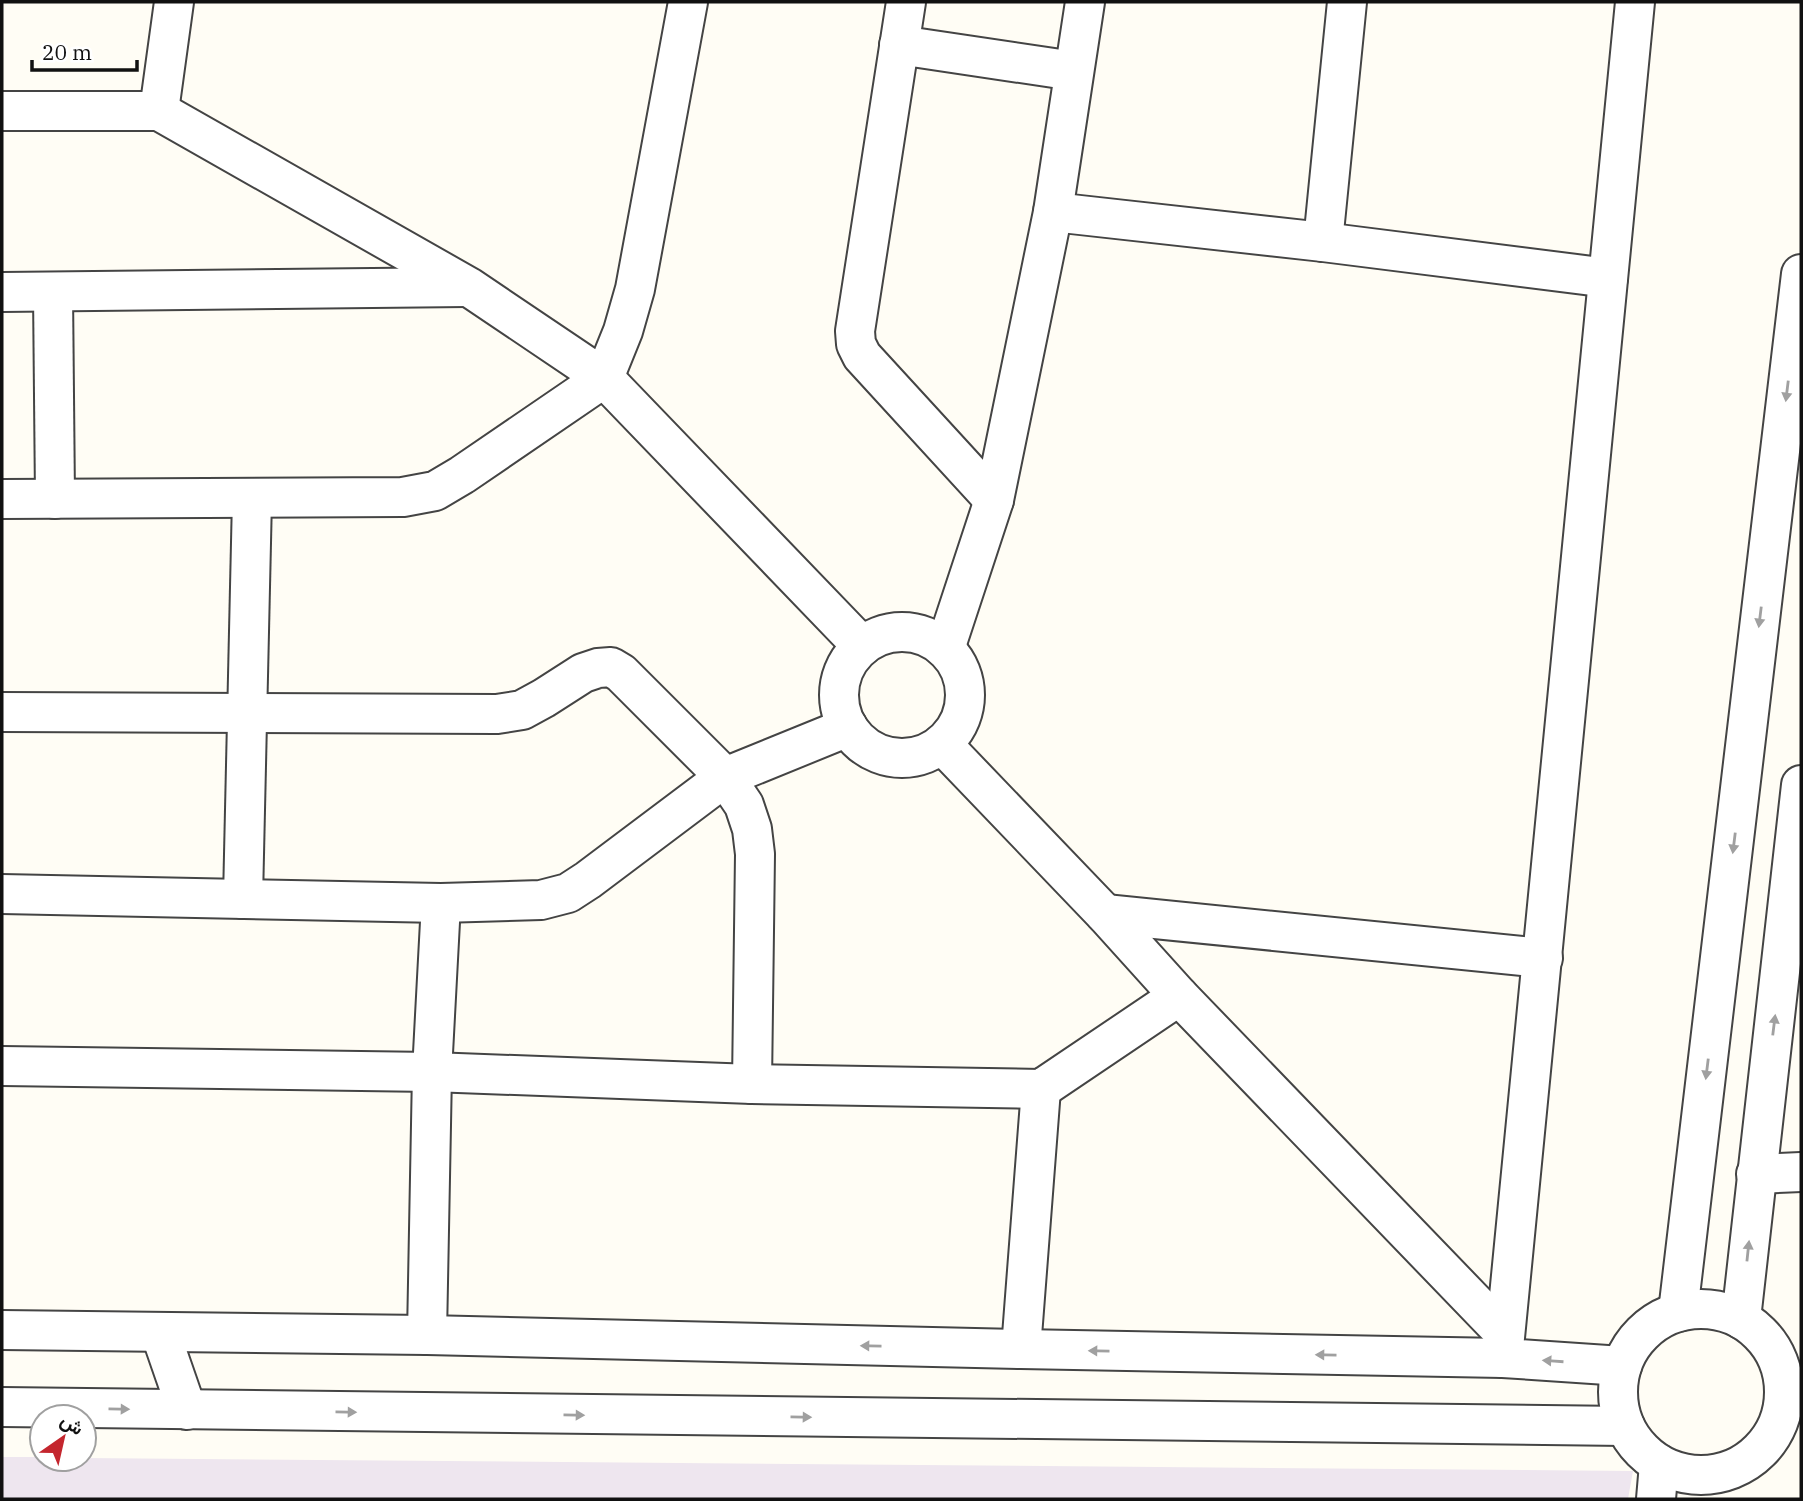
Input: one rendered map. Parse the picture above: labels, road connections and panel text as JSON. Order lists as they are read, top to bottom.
{
  "scale_bar": "20 m",
  "north": "top right"
}
